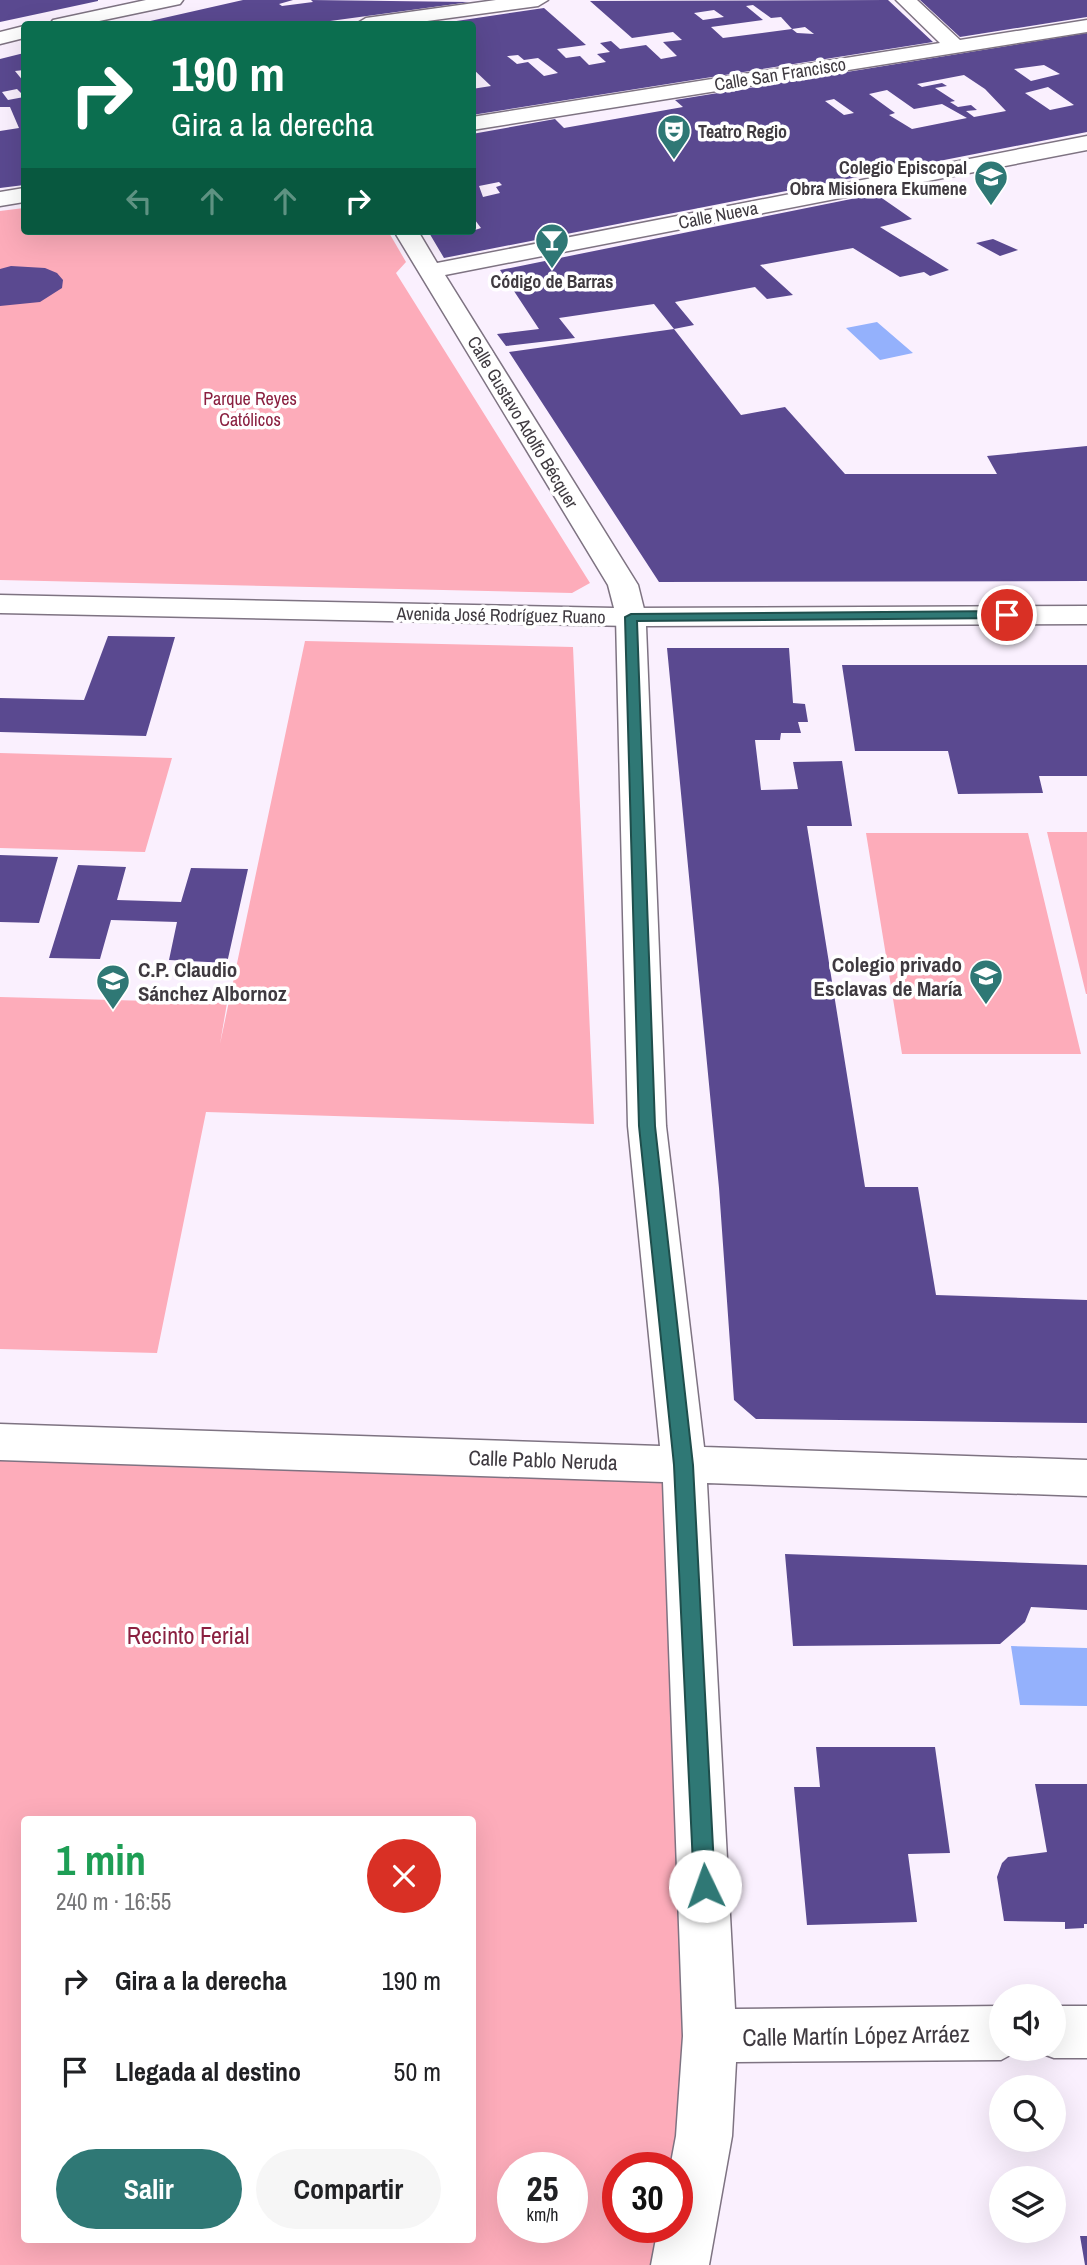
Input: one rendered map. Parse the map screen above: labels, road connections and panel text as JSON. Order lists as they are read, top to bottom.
{
  "streets": {
    "street": [
      "Calle San Francisco",
      "Calle Nueva",
      "Calle Gustavo Adolfo Bécquer",
      "Avenida José Rodríguez Ruano",
      "Calle Pablo Neruda",
      "Calle Martín López Arráez"
    ]
  },
  "crossings": [
    ["Calle Nueva", "Calle Gustavo Adolfo Bécquer"],
    ["Calle Gustavo Adolfo Bécquer", "Avenida José Rodríguez Ruano"],
    ["Calle Gustavo Adolfo Bécquer", "Calle Pablo Neruda"],
    ["Calle Gustavo Adolfo Bécquer", "Calle Martín López Arráez"]
  ],
  "parks": ["Parque Reyes Católicos", "Recinto Ferial"],
  "places": {
    "theatre": ["Teatro Regio"],
    "school or university": ["Colegio Episcopal Obra Misionera Ekumene", "Colegio privado Esclavas de María", "C.P. Claudio Sánchez Albornoz"],
    "bar": ["Código de Barras"]
  },
  "page": {
    "turn": ["190 m", "Gira a la derecha"],
    "heading": ["1 min", "240 m · 16:55"],
    "list": [
      {
        "name": "Gira a la derecha",
        "value": "190 m"
      },
      {
        "name": "Llegada al destino",
        "value": "50 m"
      }
    ],
    "buttons": ["Salir", "Compartir"],
    "speed": "25 km/h",
    "limit": "30"
  }
}
